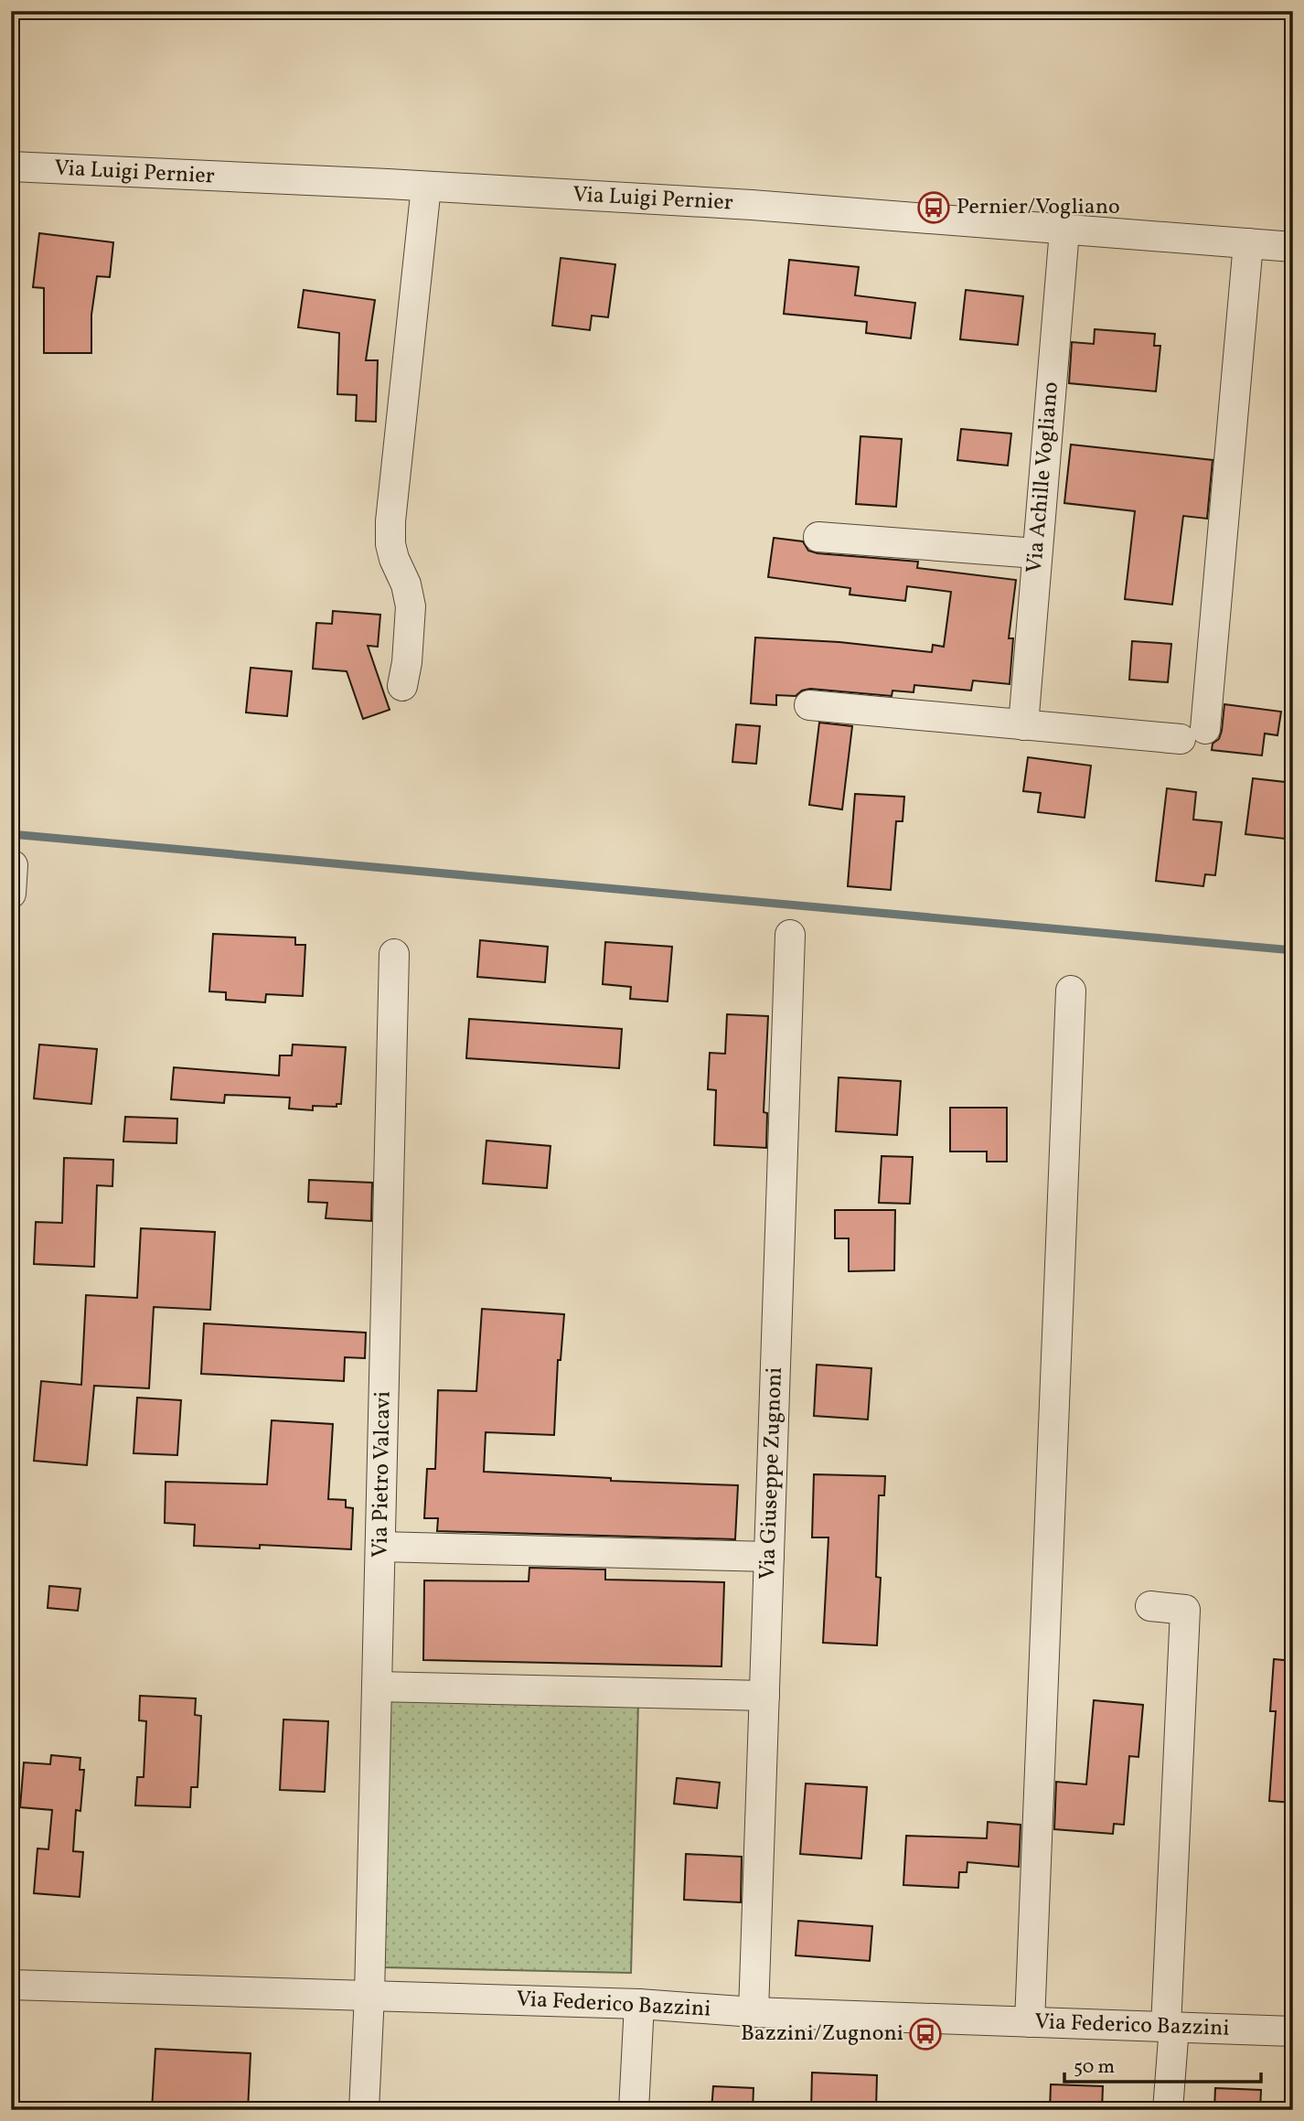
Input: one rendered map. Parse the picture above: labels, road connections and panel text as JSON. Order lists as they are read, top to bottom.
{
  "streets": {
    "street": [
      "Via Luigi Pernier",
      "Via Achille Vogliano",
      "Via Giuseppe Zugnoni",
      "Via Pietro Valcavi",
      "Via Federico Bazzini"
    ]
  },
  "crossings": [
    ["Via Luigi Pernier", "Via Achille Vogliano"],
    ["Via Giuseppe Zugnoni", "Via Federico Bazzini"],
    ["Via Pietro Valcavi", "Via Federico Bazzini"]
  ],
  "places": {
    "bus stop": ["Pernier/Vogliano", "Bazzini/Zugnoni"]
  },
  "scale_bar": "50 m"
}
